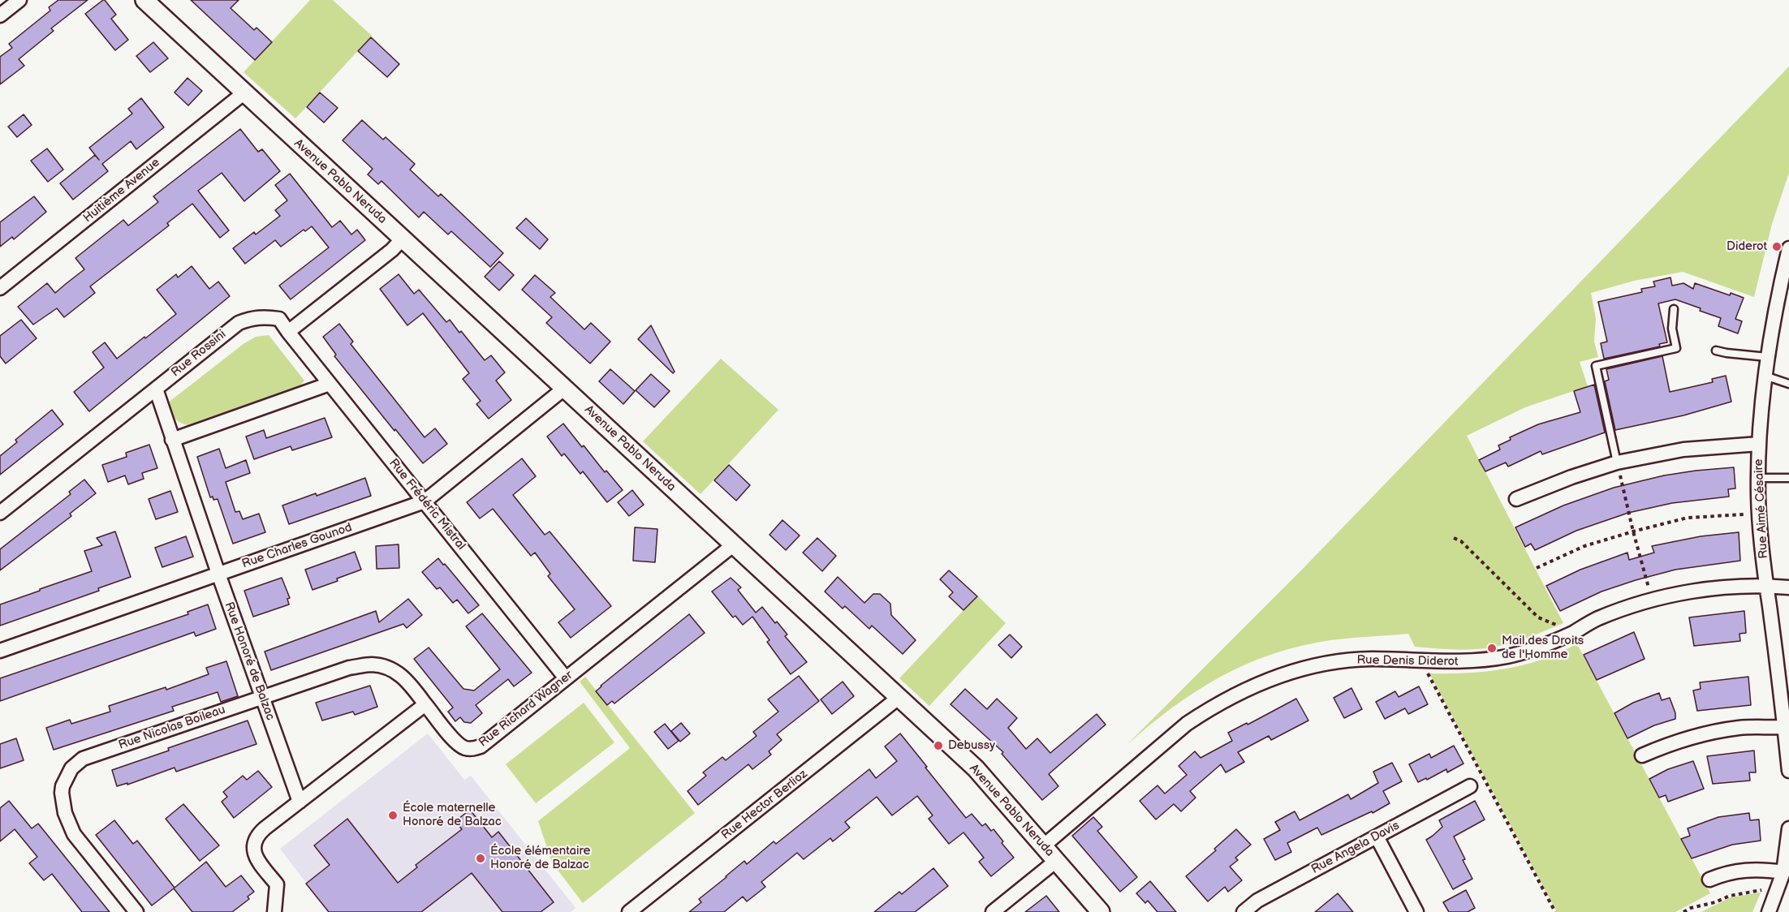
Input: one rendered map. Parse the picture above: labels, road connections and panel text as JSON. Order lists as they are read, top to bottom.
{
  "streets": {
    "street": [
      "Avenue Pablo Neruda",
      "Huitième Avenue",
      "Rue Rossini",
      "Rue Frédéric Mistral",
      "Rue Aimé Césaire",
      "Rue Charles Gounod",
      "Rue Honoré de Balzac",
      "Rue Denis Diderot",
      "Rue Richard Wagner",
      "Rue Nicolas Boileau",
      "Rue Hector Berlioz",
      "Rue Angela Davis"
    ]
  },
  "crossings": [
    ["Avenue Pablo Neruda", "Huitième Avenue"],
    ["Avenue Pablo Neruda", "Rue Charles Gounod"],
    ["Avenue Pablo Neruda", "Rue Denis Diderot"],
    ["Avenue Pablo Neruda", "Rue Richard Wagner"],
    ["Avenue Pablo Neruda", "Rue Hector Berlioz"],
    ["Rue Rossini", "Rue Frédéric Mistral"],
    ["Rue Rossini", "Rue Honoré de Balzac"],
    ["Rue Frédéric Mistral", "Rue Charles Gounod"],
    ["Rue Frédéric Mistral", "Rue Richard Wagner"],
    ["Rue Aimé Césaire", "Rue Denis Diderot"],
    ["Rue Charles Gounod", "Rue Honoré de Balzac"],
    ["Rue Honoré de Balzac", "Rue Nicolas Boileau"],
    ["Rue Richard Wagner", "Rue Nicolas Boileau"]
  ],
  "places": [
    "Diderot",
    "Mail des Droits de l'Homme",
    "Debussy",
    "École maternelle Honoré de Balzac",
    "École élémentaire Honoré de Balzac"
  ]
}
